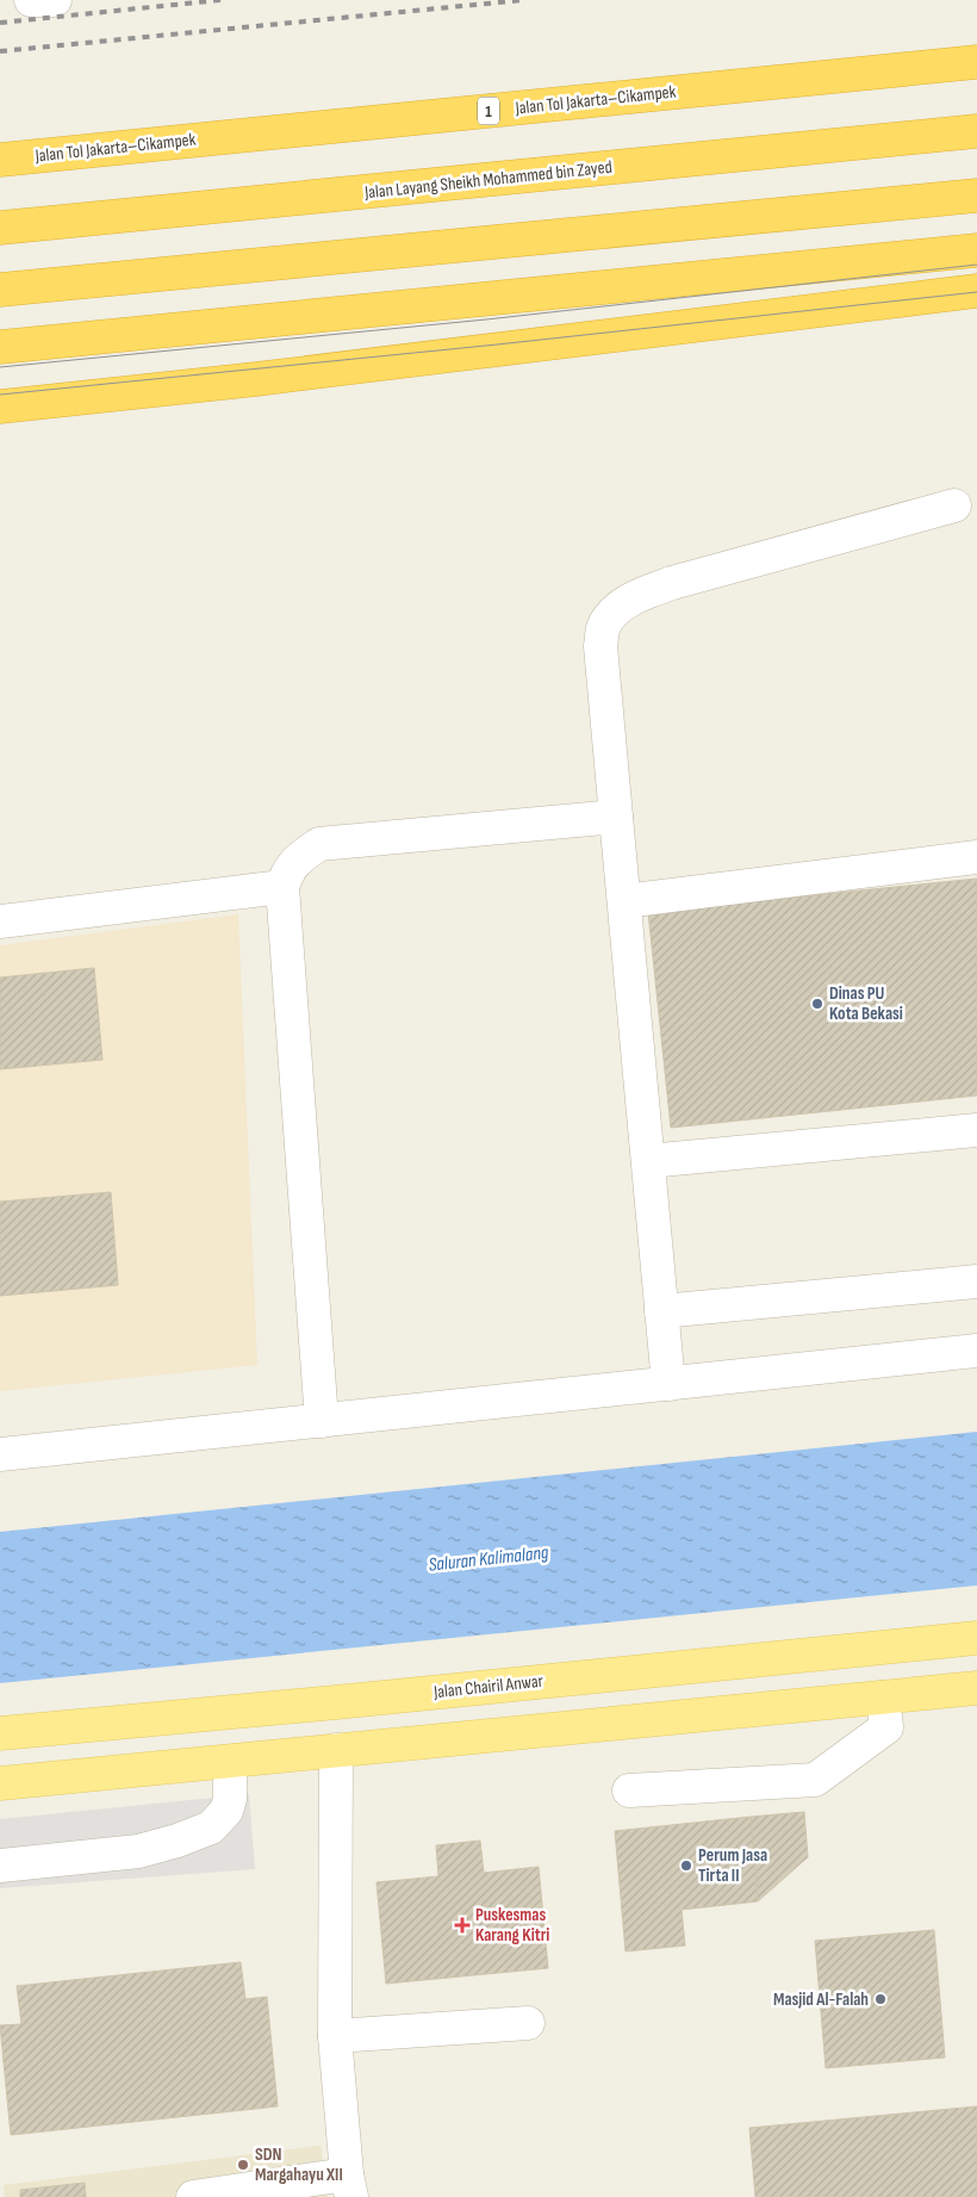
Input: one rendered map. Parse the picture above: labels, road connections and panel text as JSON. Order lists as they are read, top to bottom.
{
  "streets": {
    "highway": ["Jalan Tol Jakarta–Cikampek", "1", "Jalan Layang Sheikh Mohammed bin Zayed"],
    "main road": ["Jalan Chairil Anwar"]
  },
  "water": ["Saluran Kalimalang"],
  "places": {
    "other": [
      "Dinas PU Kota Bekasi",
      "Perum Jasa Tirta II",
      "Masjid Al-Falah",
      "SDN Margahayu XII"
    ],
    "health": ["Puskesmas Karang Kitri"]
  }
}
